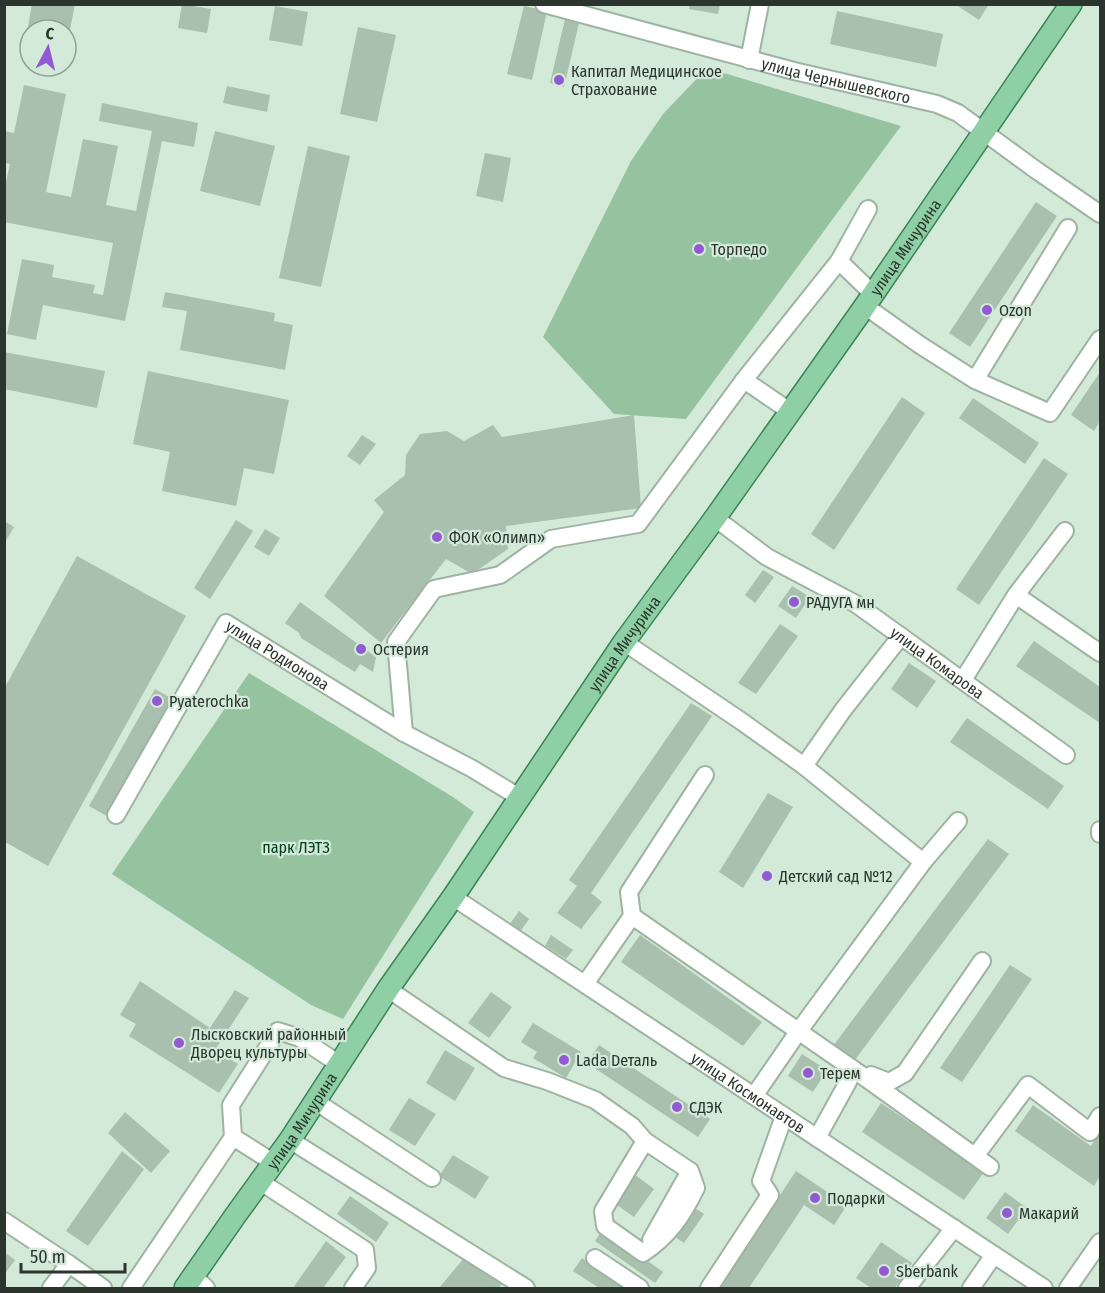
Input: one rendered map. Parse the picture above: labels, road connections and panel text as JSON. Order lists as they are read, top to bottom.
{
  "streets": {
    "main road": ["улица Мичурина"],
    "street": [
      "улица Чернышевского",
      "улица Родионова",
      "улица Комарова",
      "улица Космонавтов"
    ]
  },
  "crossings": [
    ["улица Чернышевского", "улица Мичурина"],
    ["улица Мичурина", "улица Родионова"],
    ["улица Мичурина", "улица Комарова"],
    ["улица Мичурина", "улица Космонавтов"]
  ],
  "parks": ["парк ЛЭТЗ"],
  "places": [
    "Капитал Медицинское Страхование",
    "Торпедо",
    "Ozon",
    "ФОК «Олимп»",
    "РАДУГА мн",
    "Остерия",
    "Pyaterochka",
    "Детский сад №12",
    "Лысковский районный Дворец культуры",
    "Lada Dеталь",
    "Терем",
    "СДЭК",
    "Подарки",
    "Макарий",
    "Sberbank"
  ],
  "scale_bar": "50 m",
  "north": "top"
}
